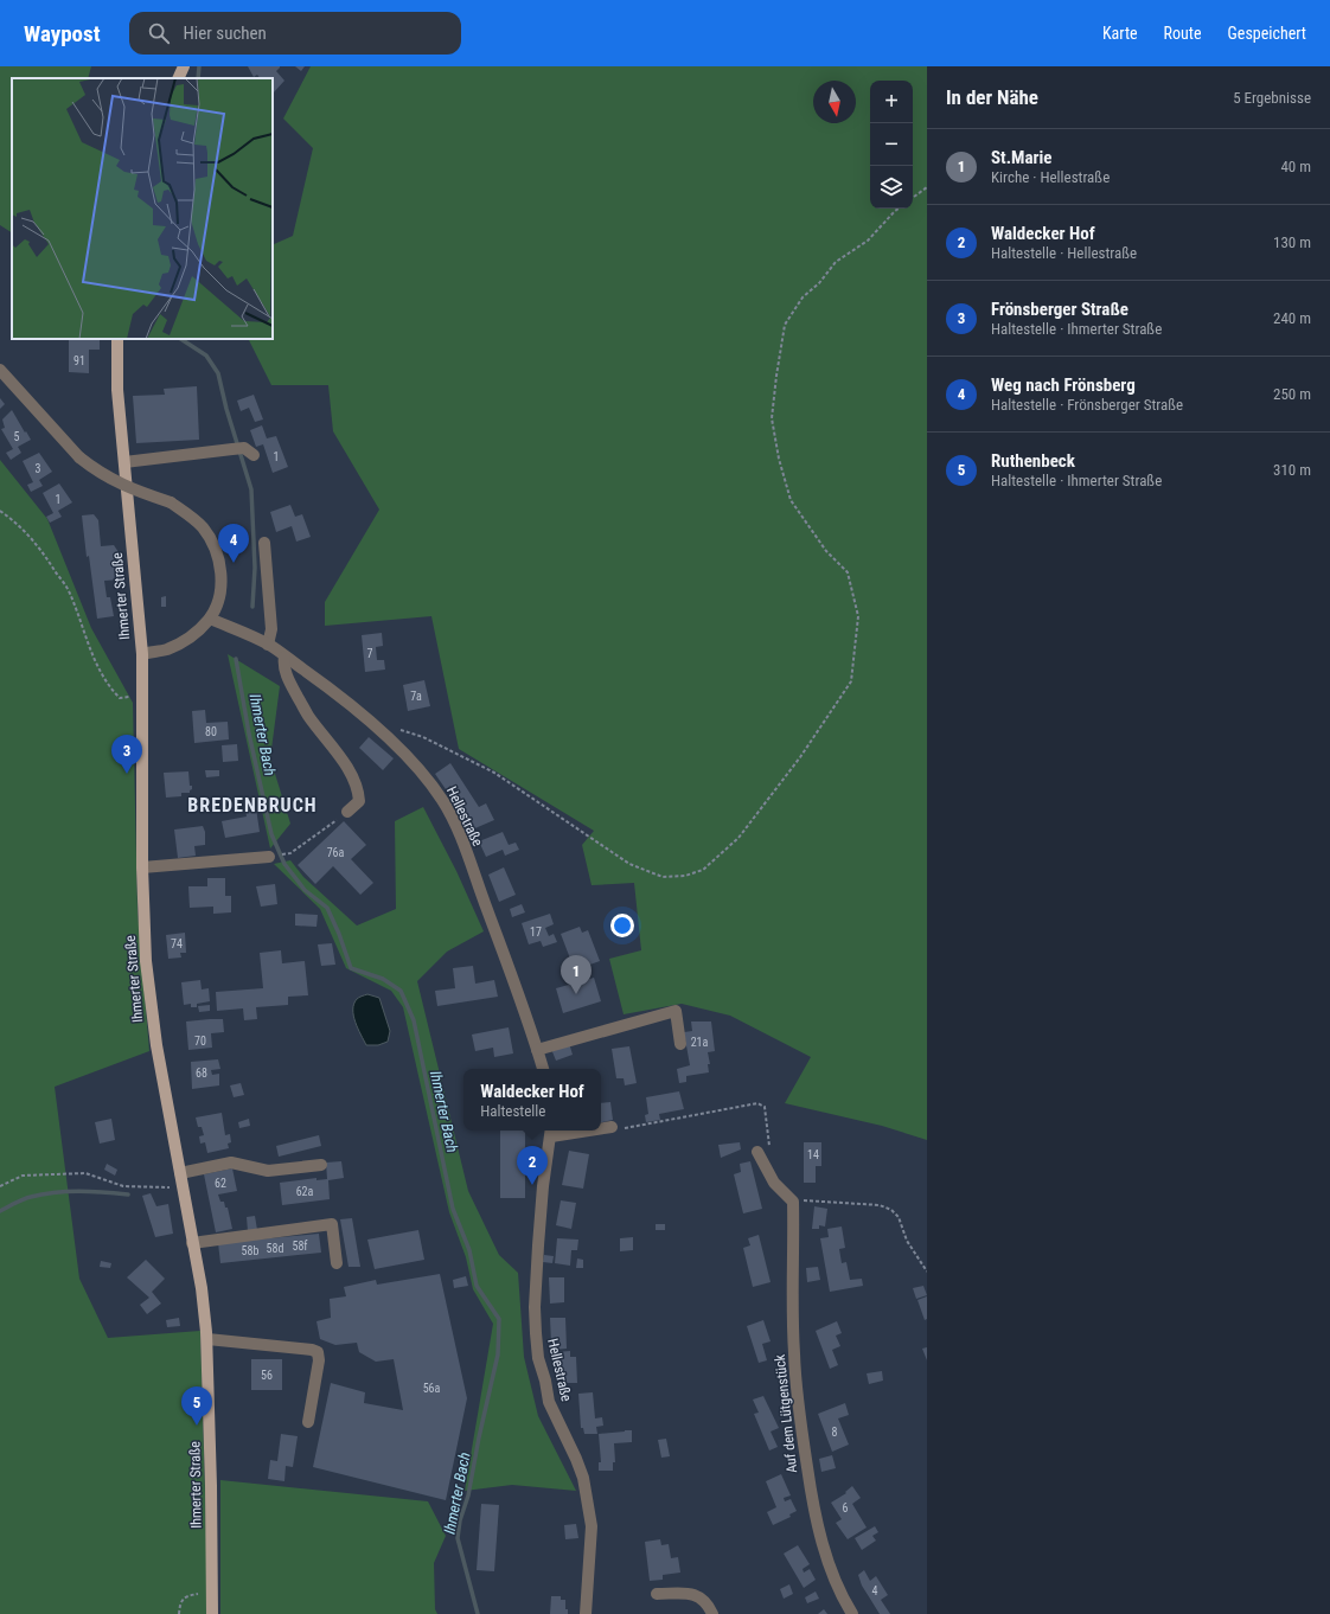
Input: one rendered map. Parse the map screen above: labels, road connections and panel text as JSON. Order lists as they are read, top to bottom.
{
  "streets": {
    "main road": ["Ihmerter Straße"],
    "street": ["Hellestraße", "Auf dem Lütgenstück"]
  },
  "districts": ["BREDENBRUCH"],
  "water": ["Ihmerter Bach"],
  "house_numbers": [
    "91",
    "5",
    "1",
    "3",
    "1",
    "7",
    "7a",
    "80",
    "76a",
    "17",
    "74",
    "70",
    "21a",
    "68",
    "14",
    "62",
    "62a",
    "58f",
    "58d",
    "58b",
    "56",
    "56a",
    "8",
    "6",
    "4"
  ],
  "north": "bottom",
  "page": {
    "header": "Waypost",
    "search": "Hier suchen",
    "nav": ["Karte", "Route", "Gespeichert"],
    "heading": ["In der Nähe", "5 Ergebnisse"],
    "map_buttons": ["+", "−"],
    "list": [
      {
        "mark": "1",
        "name": "St.Marie",
        "note": "Kirche · Hellestraße",
        "value": "40 m"
      },
      {
        "mark": "2",
        "name": "Waldecker Hof",
        "note": "Haltestelle · Hellestraße",
        "value": "130 m"
      },
      {
        "mark": "3",
        "name": "Frönsberger Straße",
        "note": "Haltestelle · Ihmerter Straße",
        "value": "240 m"
      },
      {
        "mark": "4",
        "name": "Weg nach Frönsberg",
        "note": "Haltestelle · Frönsberger Straße",
        "value": "250 m"
      },
      {
        "mark": "5",
        "name": "Ruthenbeck",
        "note": "Haltestelle · Ihmerter Straße",
        "value": "310 m"
      }
    ],
    "pins": [
      "4",
      "3",
      "1",
      "2",
      "5"
    ],
    "popup": ["Waldecker Hof", "Haltestelle"]
  }
}
